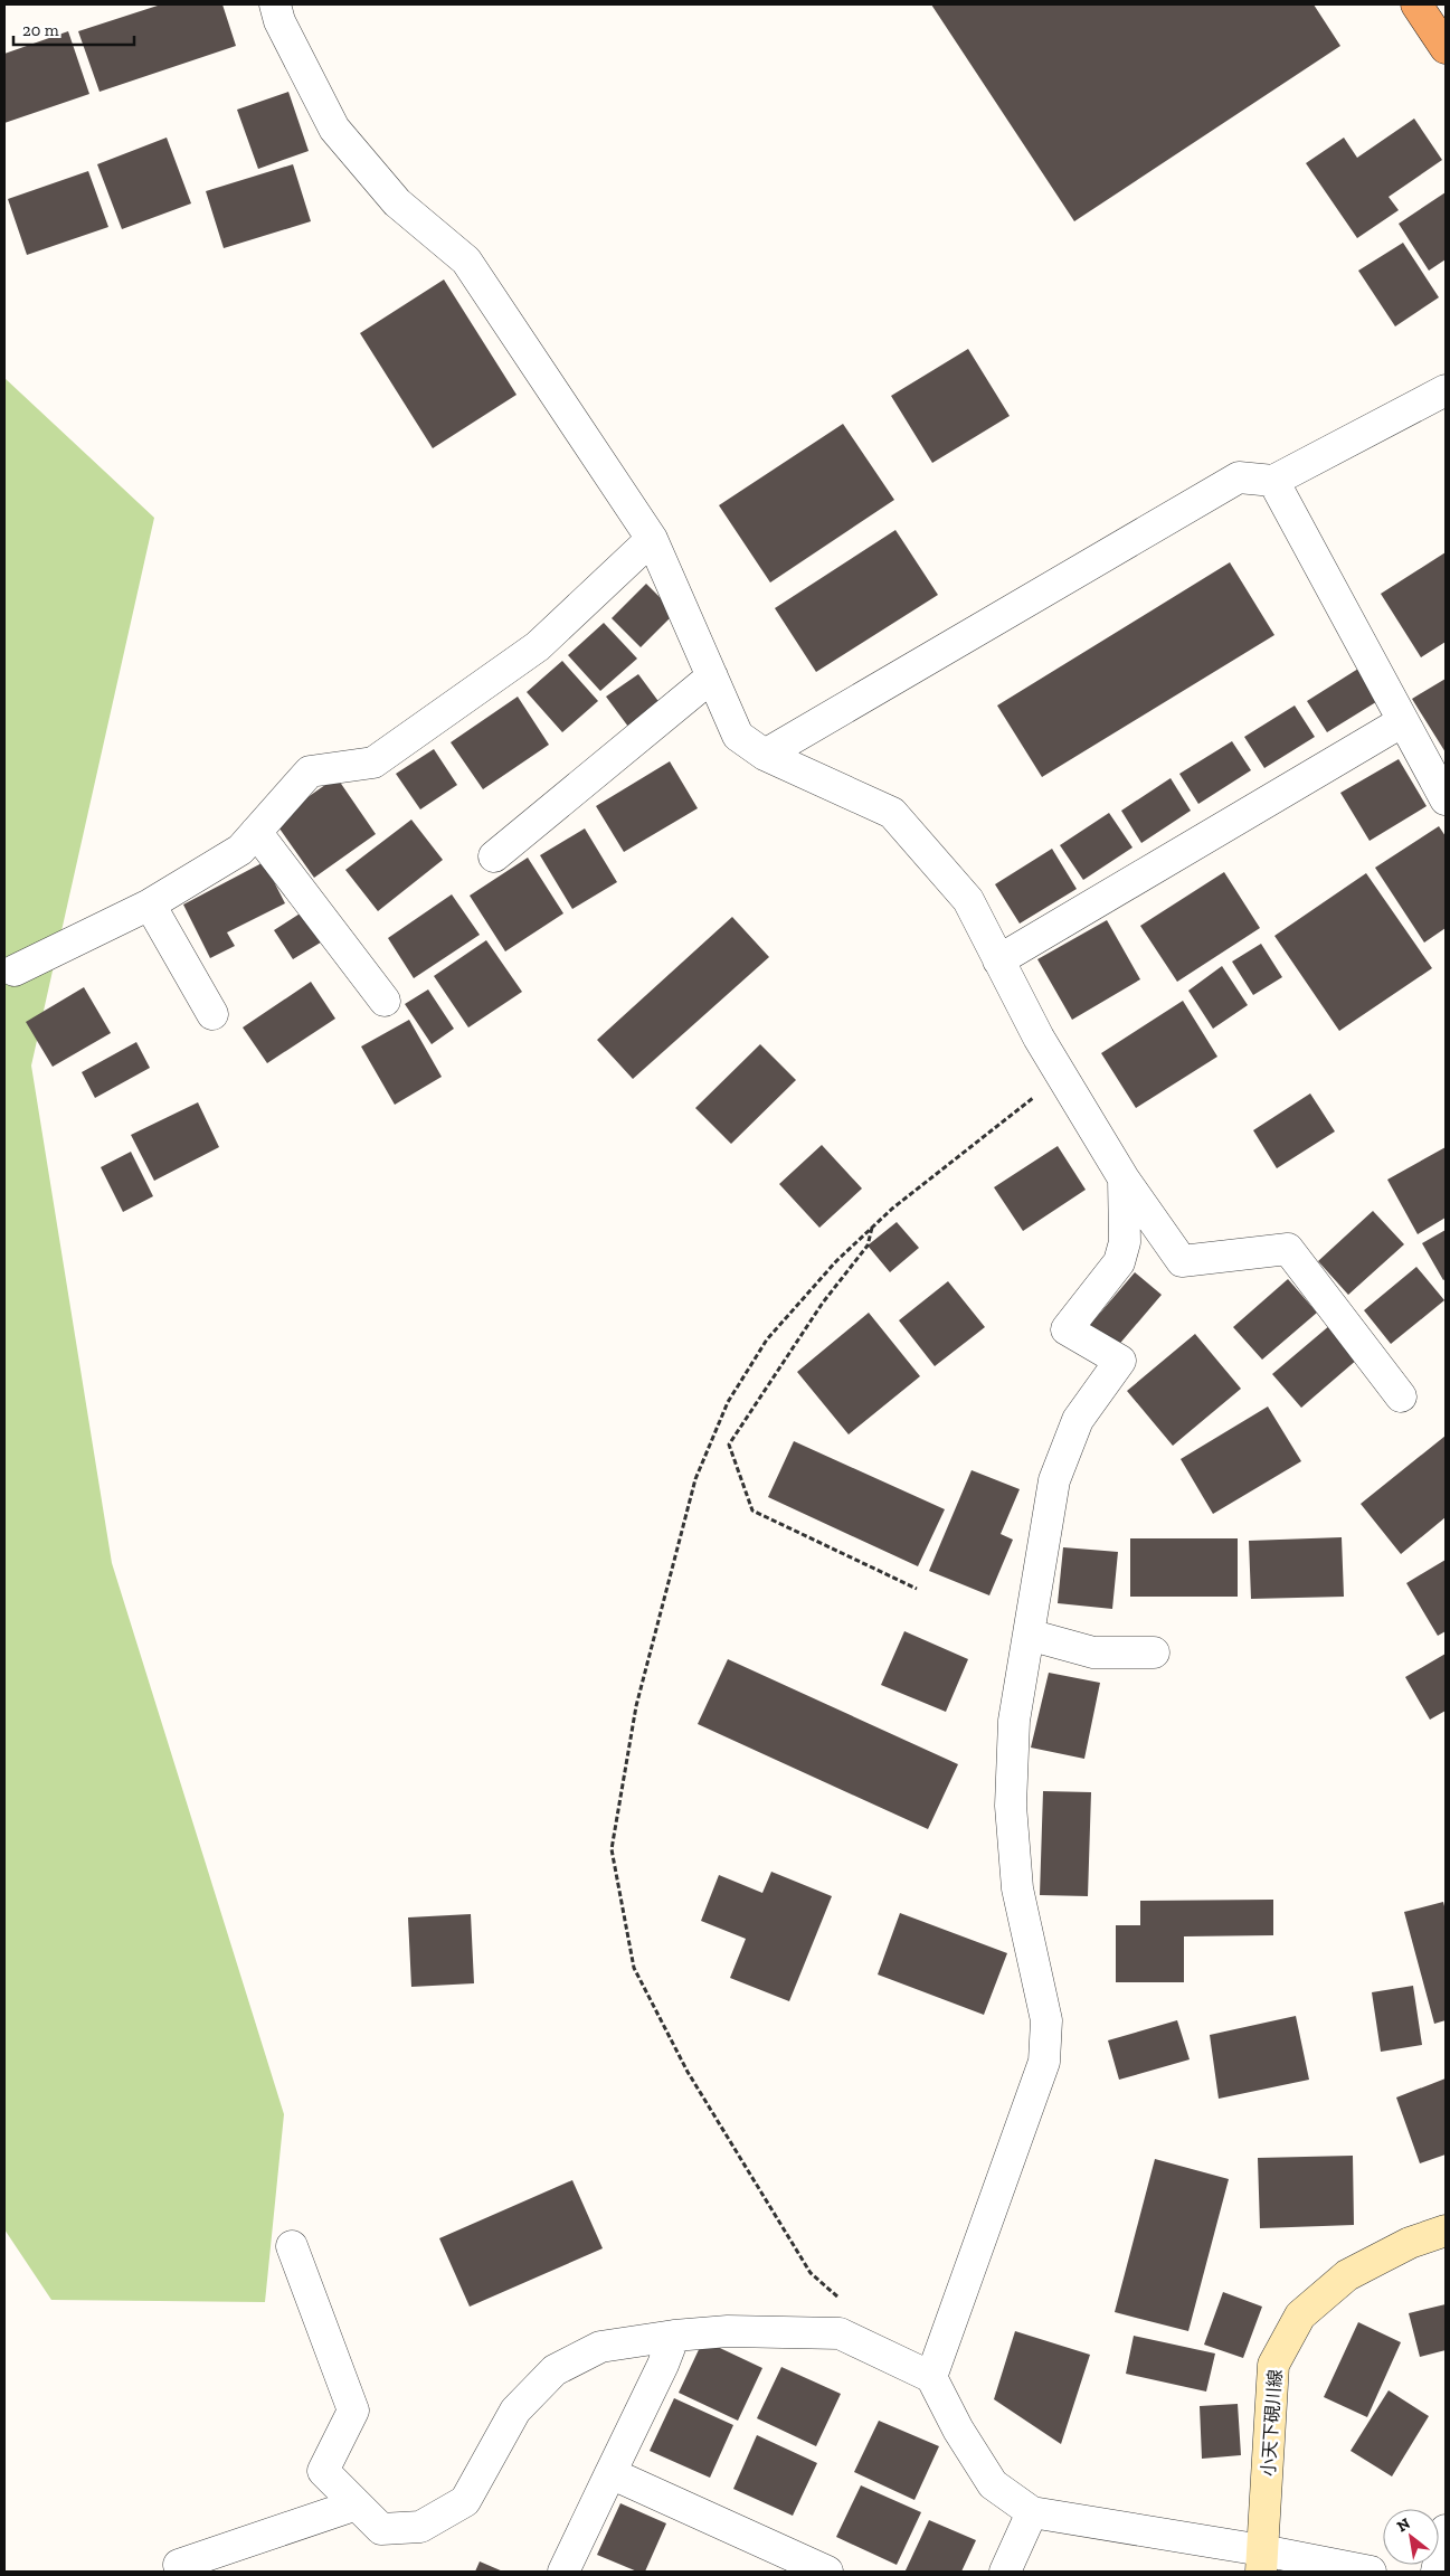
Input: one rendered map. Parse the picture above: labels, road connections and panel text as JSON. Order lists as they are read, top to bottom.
{
  "streets": {
    "main road": ["小天下硯川線"]
  },
  "scale_bar": "20 m",
  "north": "top left"
}
